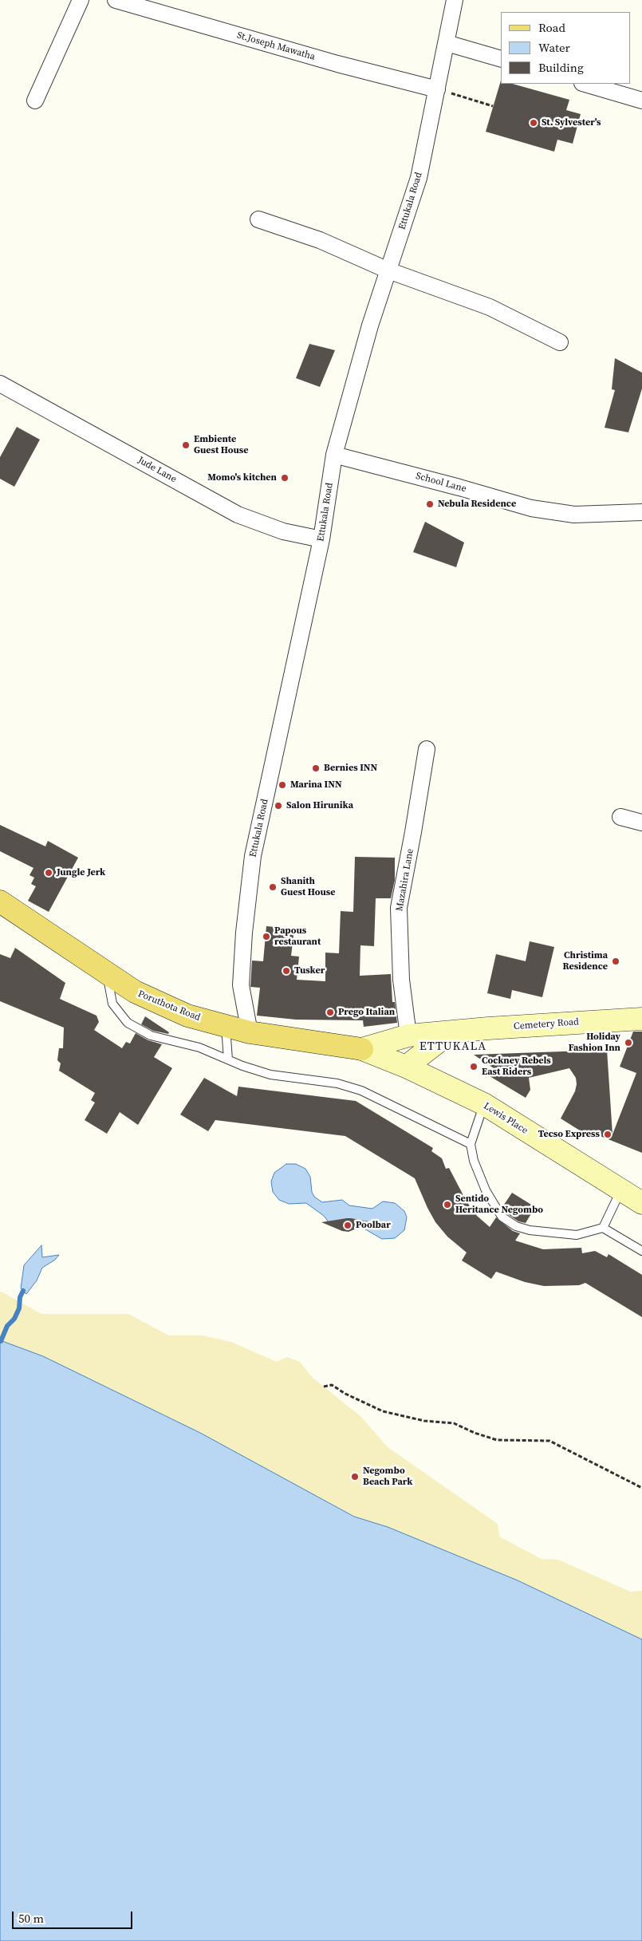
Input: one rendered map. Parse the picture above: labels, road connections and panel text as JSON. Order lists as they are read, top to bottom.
{
  "streets": {
    "main road": ["Poruthota Road"],
    "street": [
      "St.Joseph Mawatha",
      "Ettukala Road",
      "Jude Lane",
      "School Lane",
      "Mazahira Lane",
      "Cemetery Road",
      "Lewis Place"
    ]
  },
  "crossings": [
    ["St.Joseph Mawatha", "Ettukala Road"],
    ["Ettukala Road", "Jude Lane"],
    ["Ettukala Road", "School Lane"],
    ["Ettukala Road", "Poruthota Road"],
    ["Mazahira Lane", "Cemetery Road"],
    ["Poruthota Road", "Cemetery Road"],
    ["Poruthota Road", "Lewis Place"],
    ["Cemetery Road", "Lewis Place"]
  ],
  "districts": ["ETTUKALA"],
  "places": [
    "St. Sylvester's",
    "Embiente Guest House",
    "Momo's kitchen",
    "Nebula Residence",
    "Bernies INN",
    "Marina INN",
    "Salon Hirunika",
    "Jungle Jerk",
    "Shanith Guest House",
    "Papous restaurant",
    "Christima Residence",
    "Tusker",
    "Prego Italian",
    "Holiday Fashion Inn",
    "Cockney Rebels East Riders",
    "Tecso Express",
    "Sentido Heritance Negombo",
    "Poolbar",
    "Negombo Beach Park"
  ],
  "legend": ["Road", "Water", "Building"],
  "scale_bar": "50 m"
}
